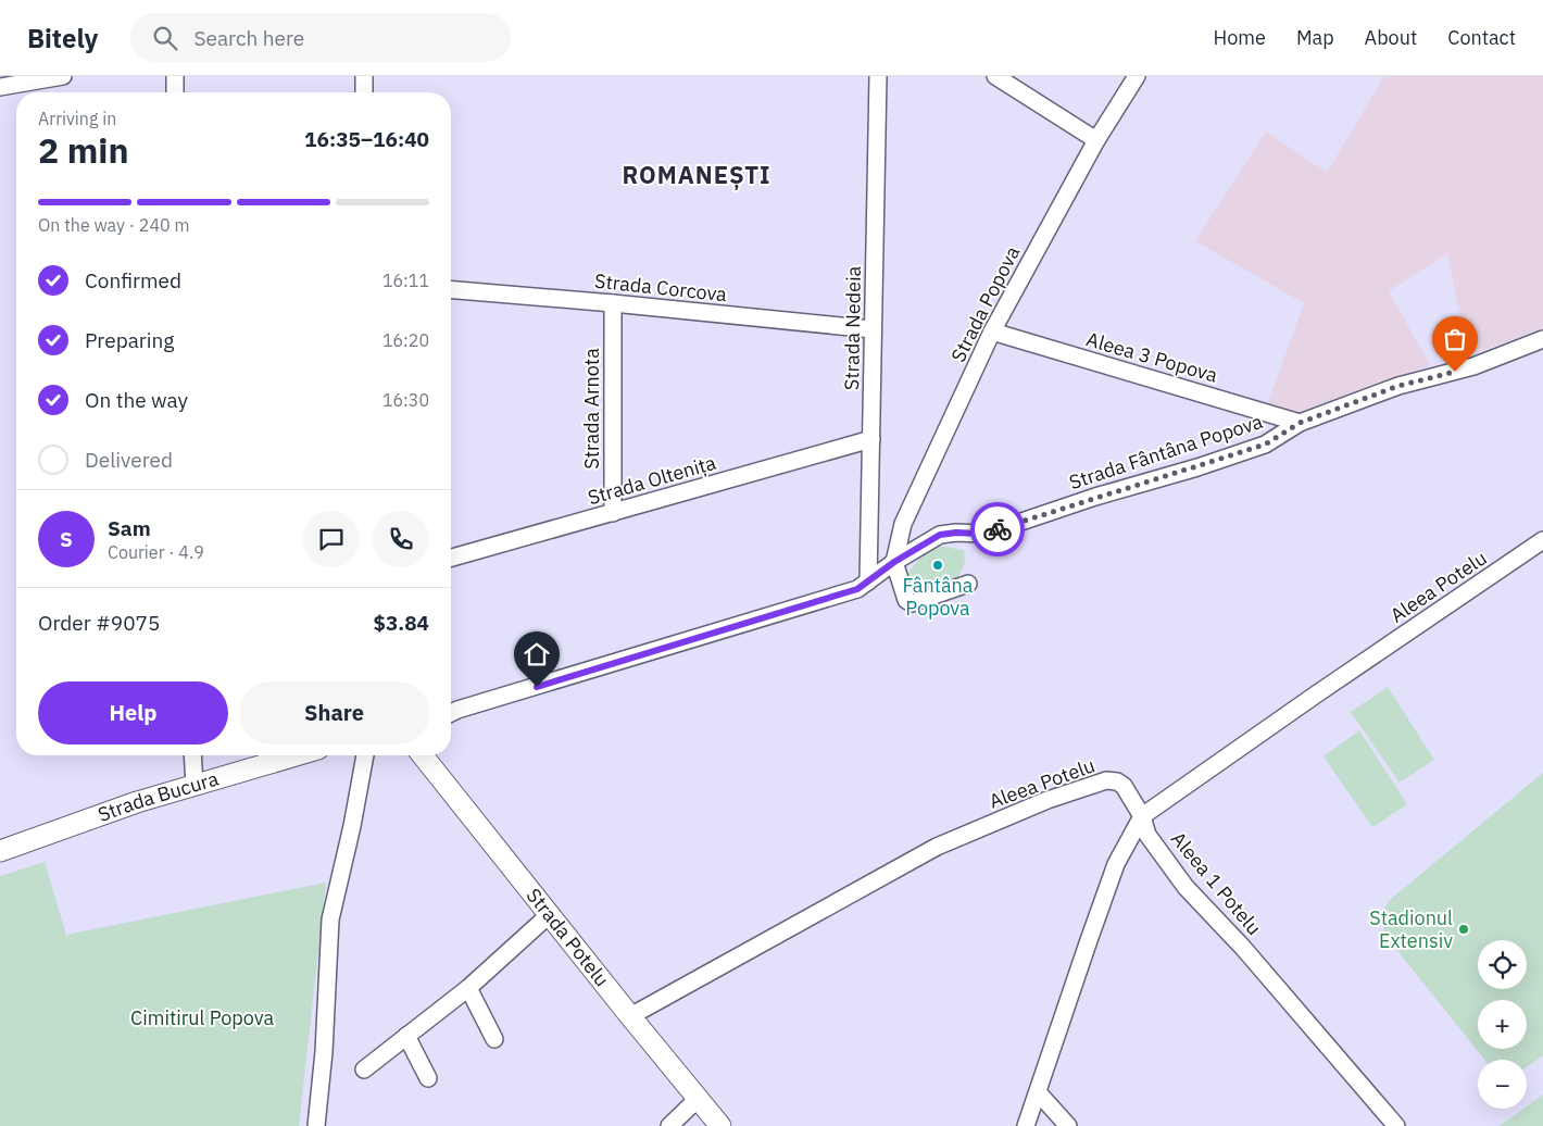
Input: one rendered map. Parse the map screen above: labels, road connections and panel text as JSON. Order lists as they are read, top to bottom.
{
  "streets": {
    "main road": ["Strada Bucura", "Strada Potelu"],
    "street": [
      "Strada Corcova",
      "Strada Popova",
      "Strada Nedeia",
      "Aleea 3 Popova",
      "Strada Arnota",
      "Strada Fântâna Popova",
      "Strada Oltenița",
      "Aleea Potelu",
      "Aleea 1 Potelu"
    ]
  },
  "crossings": [
    ["Strada Corcova", "Strada Nedeia"],
    ["Strada Corcova", "Strada Arnota"],
    ["Strada Popova", "Aleea 3 Popova"],
    ["Strada Popova", "Strada Fântâna Popova"],
    ["Strada Nedeia", "Strada Oltenița"],
    ["Aleea 3 Popova", "Strada Fântâna Popova"],
    ["Strada Arnota", "Strada Oltenița"],
    ["Aleea Potelu", "Aleea 1 Potelu"],
    ["Aleea Potelu", "Strada Potelu"]
  ],
  "districts": ["ROMANEȘTI"],
  "parks": ["Cimitirul Popova"],
  "places": ["Fântâna Popova", "Stadionul Extensiv"],
  "page": {
    "header": "Bitely",
    "search": "Search here",
    "nav": [
      "Home",
      "Map",
      "About",
      "Contact"
    ],
    "heading": ["2 min", "Arriving in", "16:35–16:40"],
    "panel": [
      "Sam",
      "Courier · 4.9",
      "Order #9075",
      "$3.84"
    ],
    "bar": "On the way · 240 m",
    "list": [
      ["Confirmed", "16:11"],
      ["Preparing", "16:20"],
      ["On the way", "16:30"],
      "Delivered"
    ],
    "round": "S",
    "buttons": ["Help", "Share"],
    "map_buttons": ["+", "−"]
  }
}
